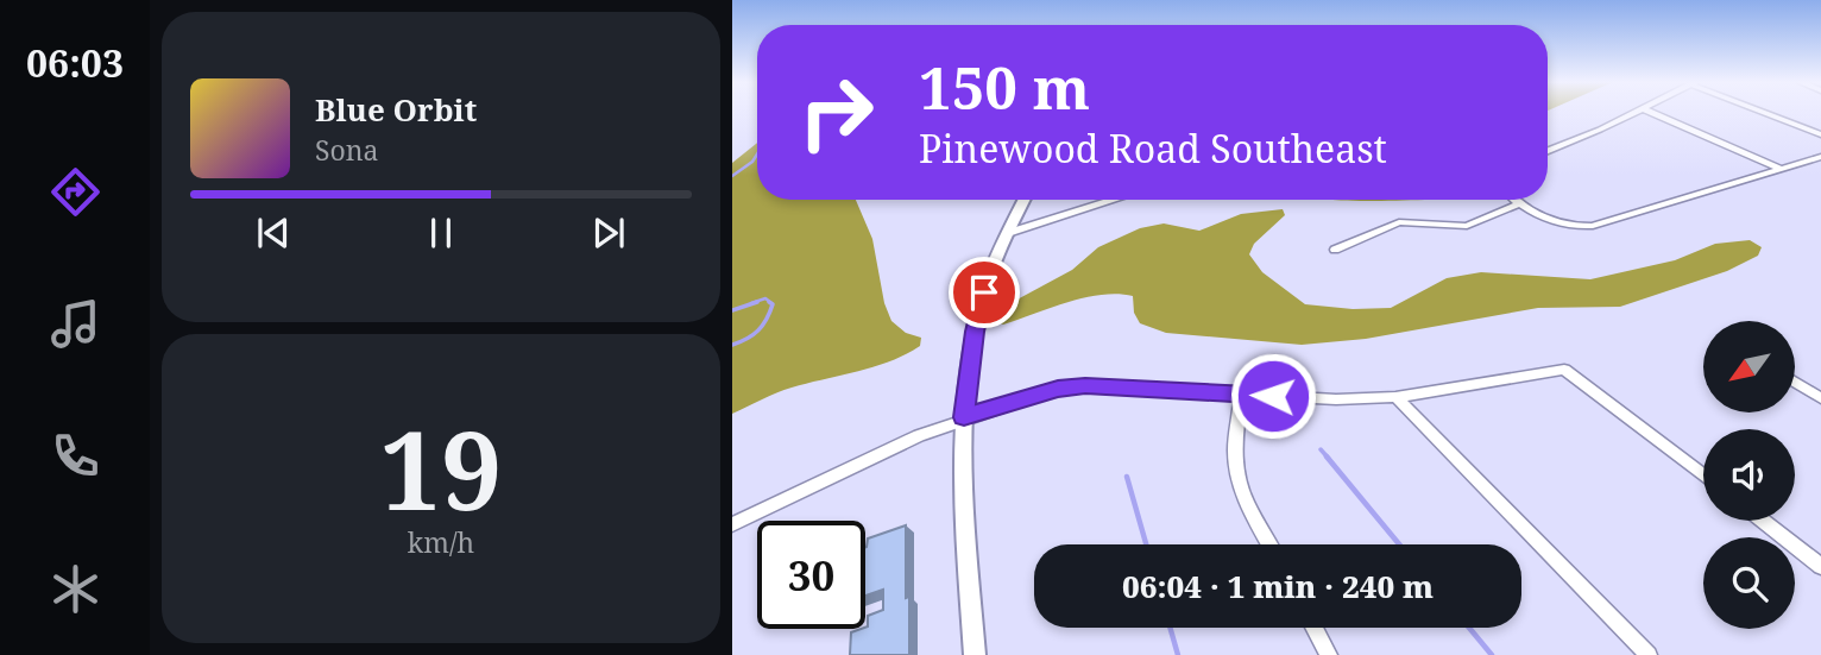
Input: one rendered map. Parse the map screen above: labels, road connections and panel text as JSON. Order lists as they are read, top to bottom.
{
  "north": "bottom left",
  "page": {
    "tabs": "06:03",
    "turn": ["150 m", "Pinewood Road Southeast"],
    "song": ["Blue Orbit", "Sona"],
    "tile": ["19", "km/h"],
    "limit": "30",
    "trip": "06:04 · 1 min · 240 m"
  }
}
